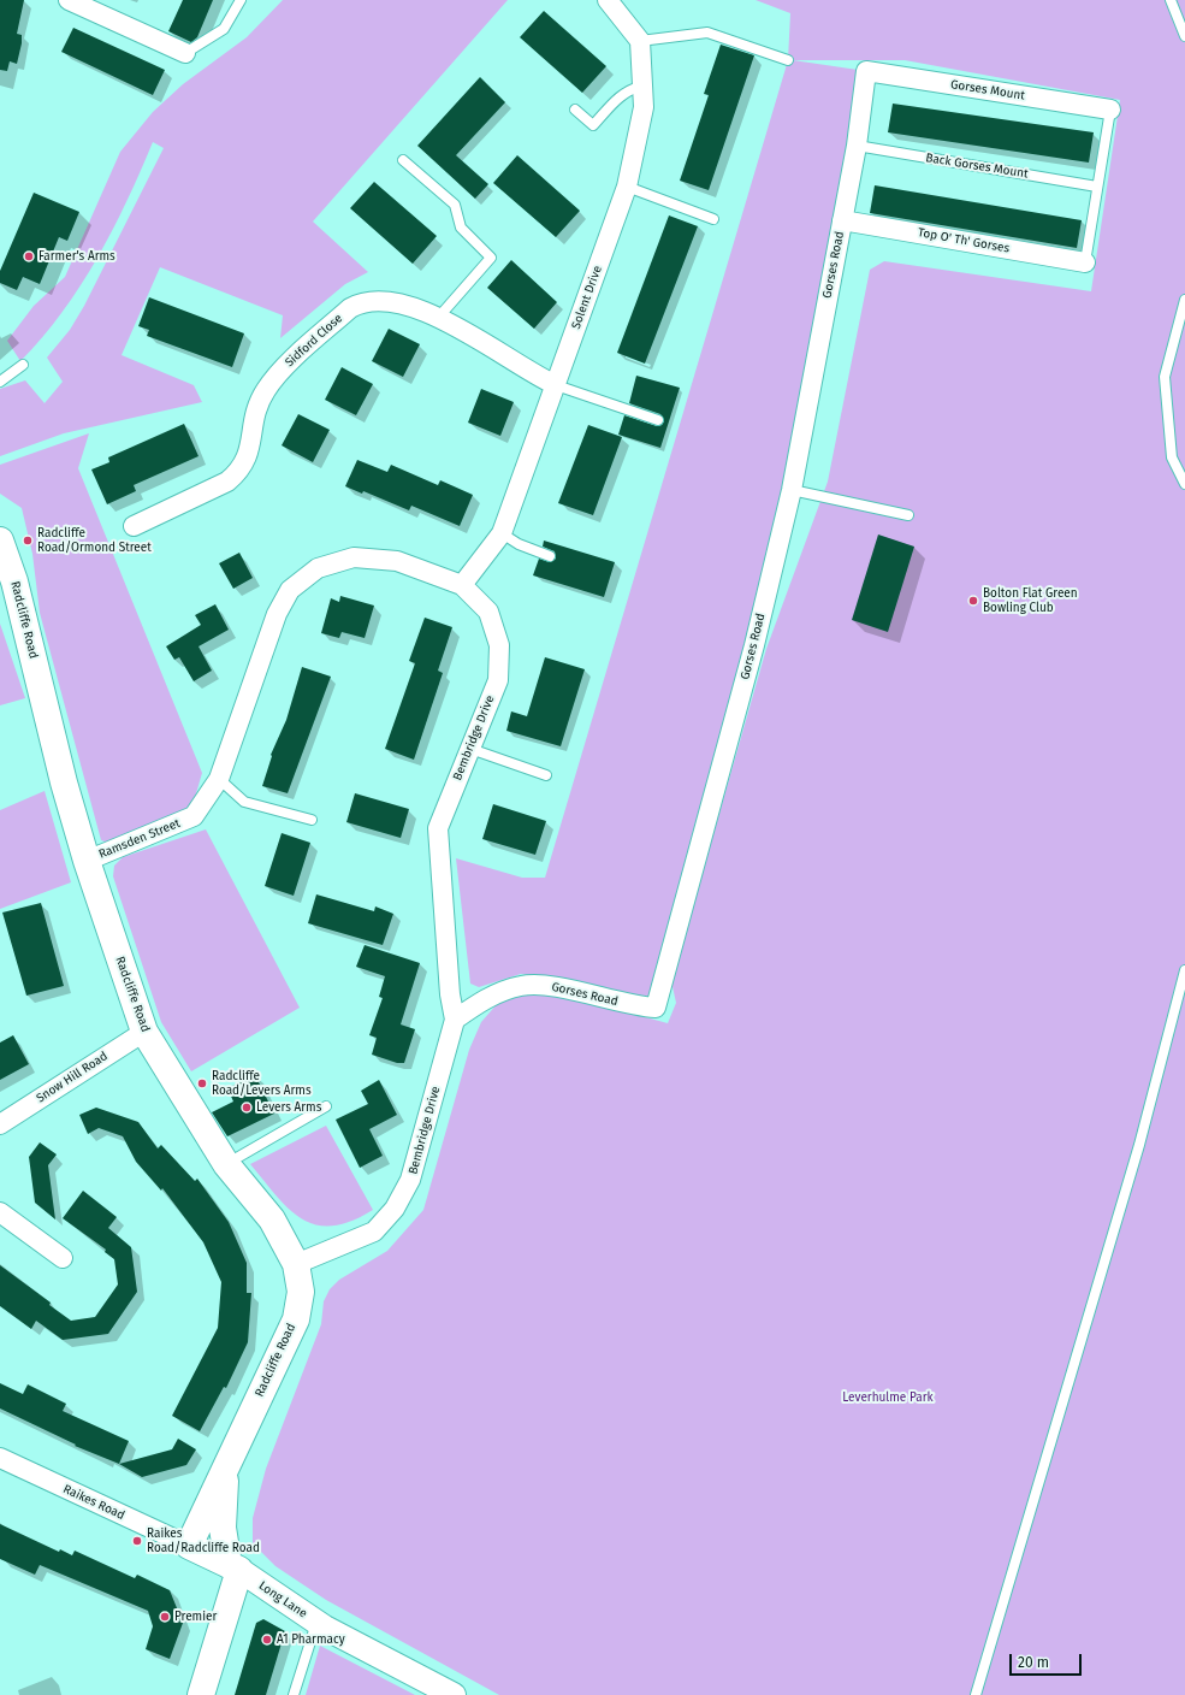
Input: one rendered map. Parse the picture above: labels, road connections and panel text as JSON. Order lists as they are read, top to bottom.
{
  "streets": {
    "main road": ["Radcliffe Road", "Long Lane"],
    "street": [
      "Gorses Mount",
      "Top O' Th' Gorses",
      "Gorses Road",
      "Solent Drive",
      "Sidford Close",
      "Bembridge Drive",
      "Ramsden Street",
      "Snow Hill Road",
      "Raikes Road"
    ],
    "lane": ["Back Gorses Mount"]
  },
  "crossings": [
    ["Gorses Mount", "Gorses Road"],
    ["Back Gorses Mount", "Gorses Road"],
    ["Top O' Th' Gorses", "Gorses Road"],
    ["Gorses Road", "Bembridge Drive"],
    ["Solent Drive", "Sidford Close"],
    ["Solent Drive", "Bembridge Drive"],
    ["Radcliffe Road", "Bembridge Drive"],
    ["Radcliffe Road", "Ramsden Street"],
    ["Radcliffe Road", "Snow Hill Road"],
    ["Radcliffe Road", "Raikes Road"],
    ["Radcliffe Road", "Long Lane"],
    ["Bembridge Drive", "Ramsden Street"],
    ["Raikes Road", "Long Lane"]
  ],
  "parks": ["Leverhulme Park"],
  "places": [
    "Farmer's Arms",
    "Radcliffe Road/Ormond Street",
    "Bolton Flat Green Bowling Club",
    "Radcliffe Road/Levers Arms",
    "Levers Arms",
    "Raikes Road/Radcliffe Road",
    "Premier",
    "A1 Pharmacy"
  ],
  "scale_bar": "20 m"
}
